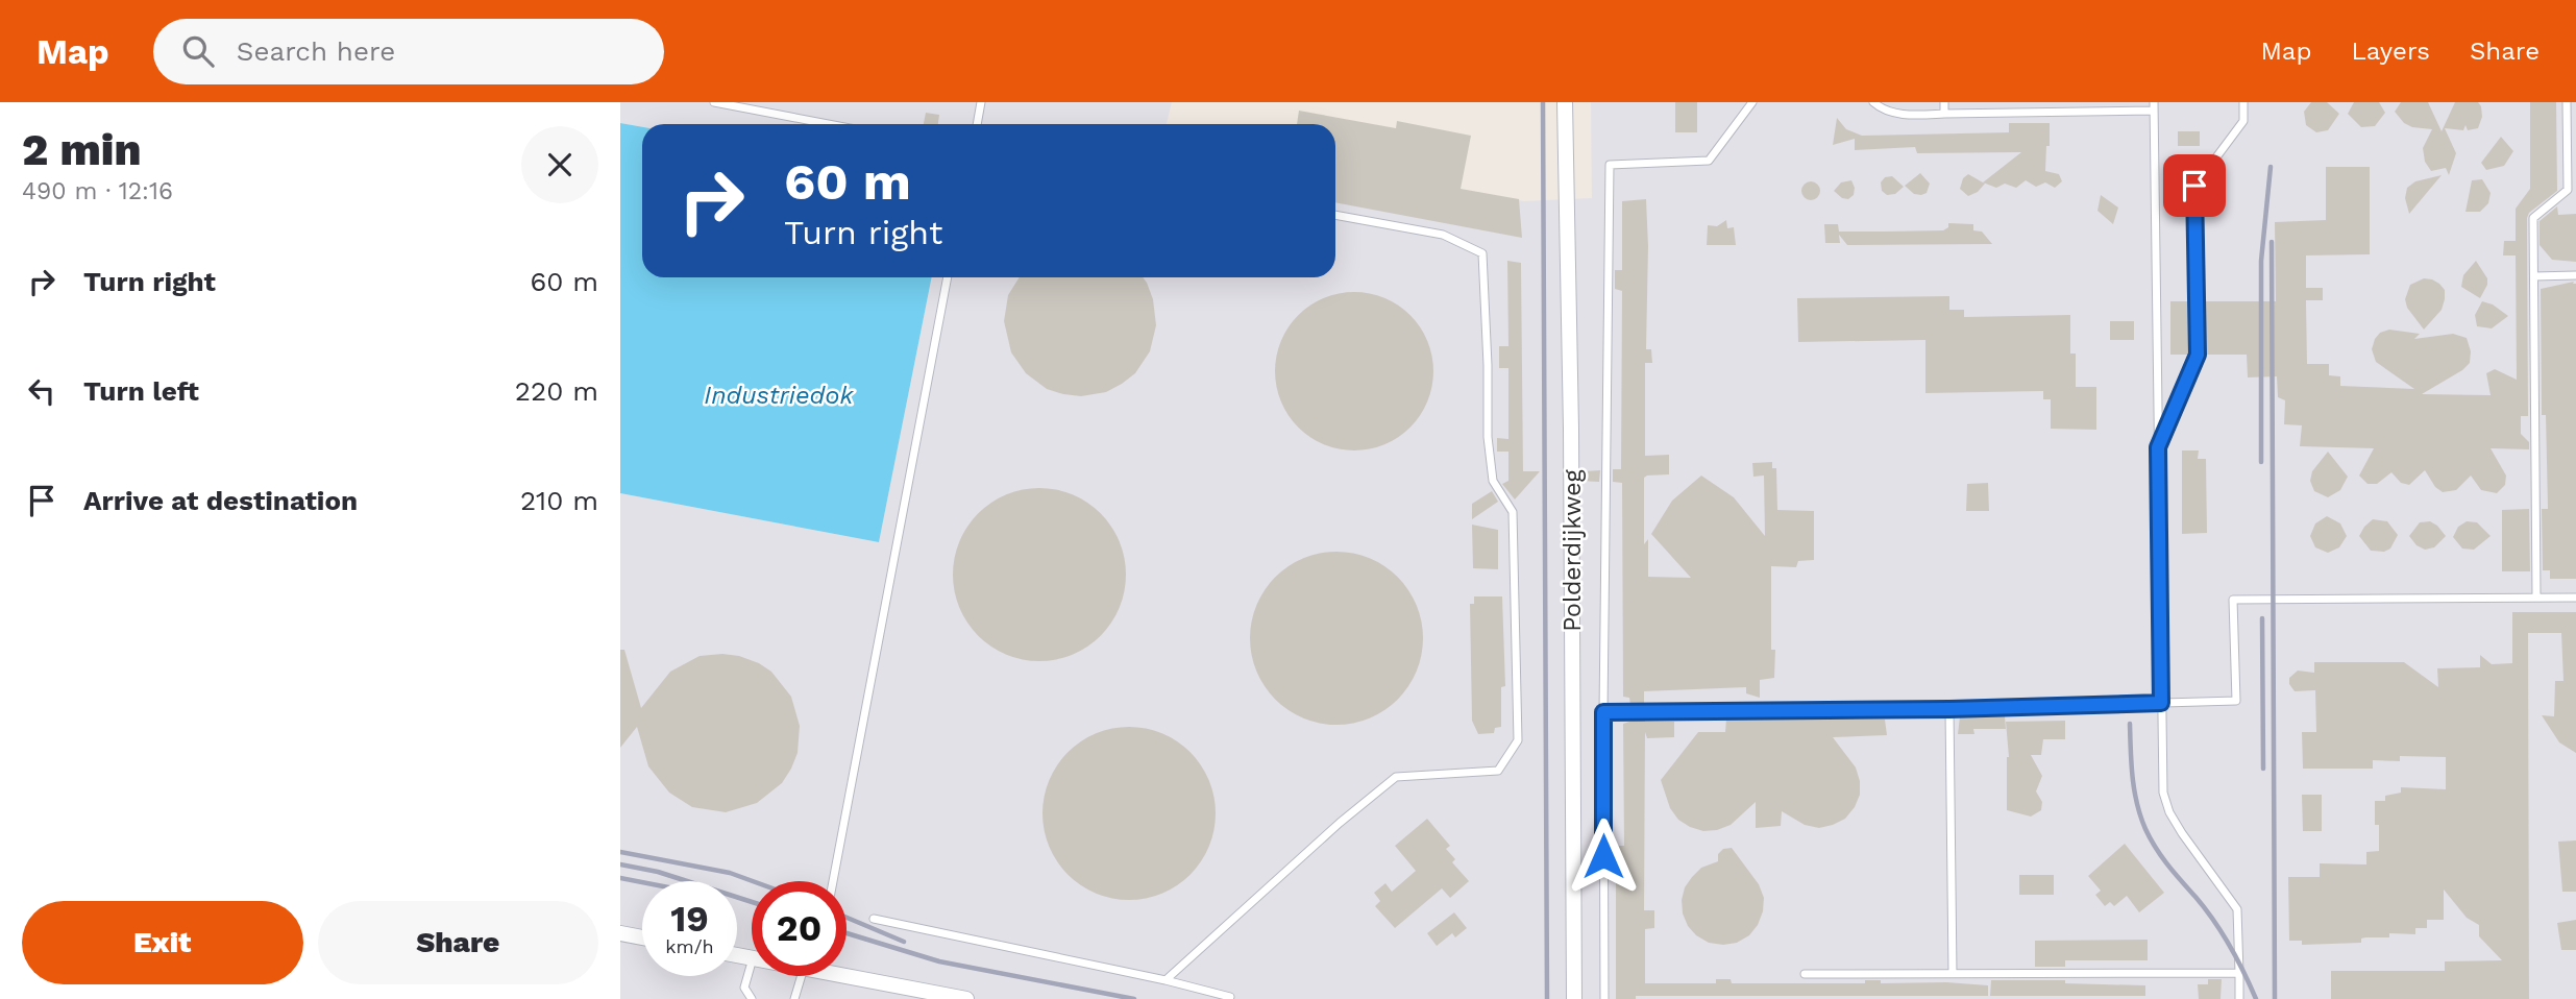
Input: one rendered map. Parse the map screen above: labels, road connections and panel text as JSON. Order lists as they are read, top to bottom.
{
  "streets": {
    "street": ["Polderdijkweg"]
  },
  "water": ["Industriedok"],
  "page": {
    "header": "Map",
    "search": "Search here",
    "nav": ["Map", "Layers", "Share"],
    "heading": ["2 min", "490 m · 12:16"],
    "turn": ["60 m", "Turn right"],
    "list": [
      {
        "name": "Turn right",
        "value": "60 m"
      },
      {
        "name": "Turn left",
        "value": "220 m"
      },
      {
        "name": "Arrive at destination",
        "value": "210 m"
      }
    ],
    "speed": "19 km/h",
    "limit": "20",
    "buttons": ["Exit", "Share"]
  }
}
